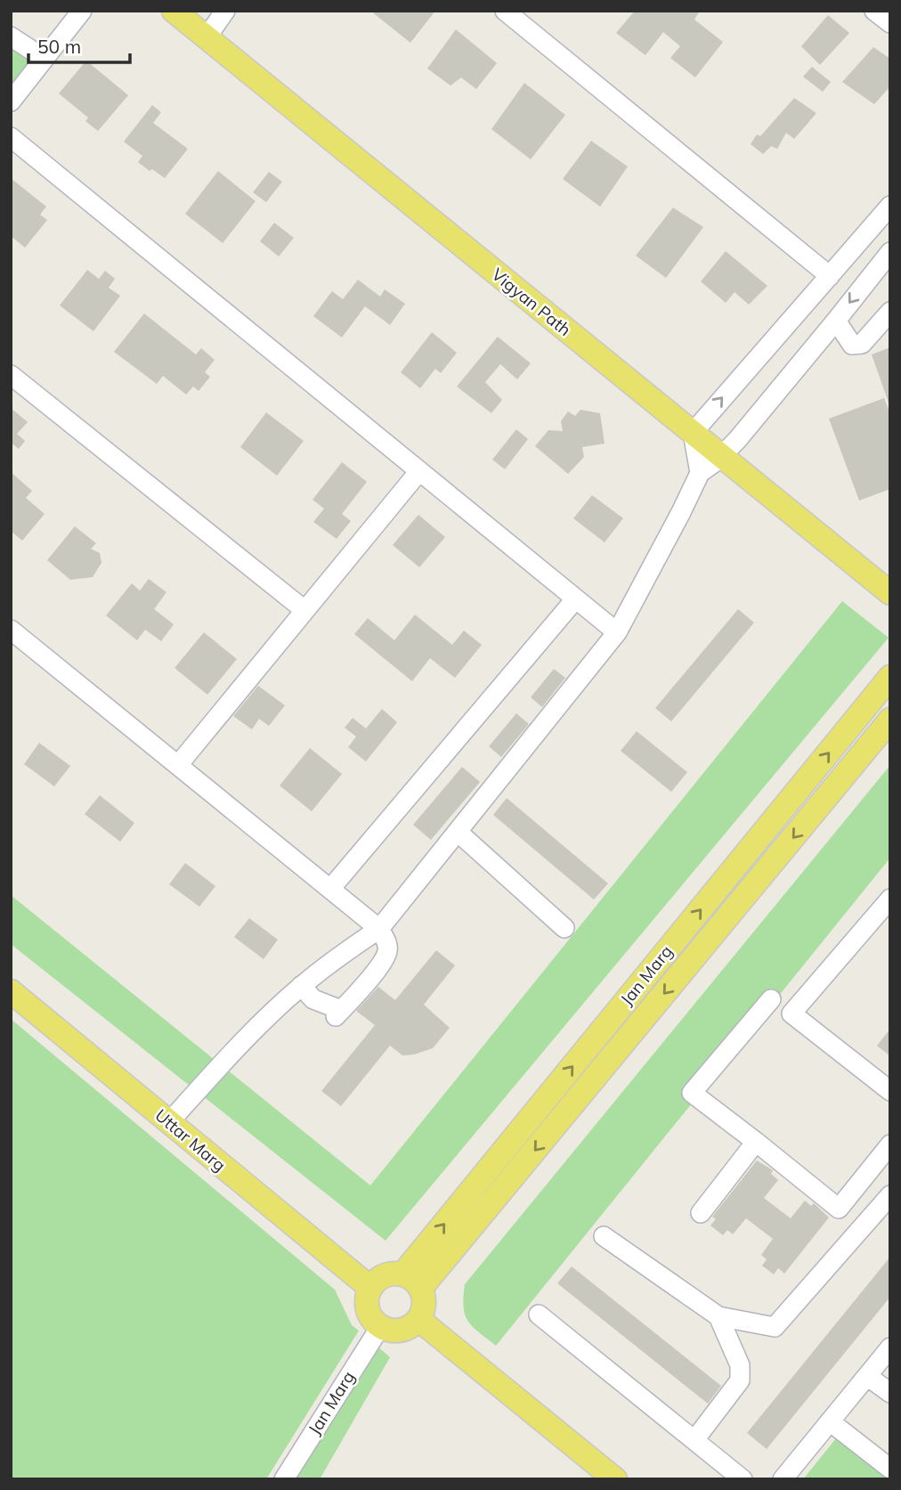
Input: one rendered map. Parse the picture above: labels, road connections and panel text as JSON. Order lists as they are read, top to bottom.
{
  "streets": {
    "main road": ["Vigyan Path", "Jan Marg", "Uttar Marg"]
  },
  "crossings": [
    ["Jan Marg", "Uttar Marg"]
  ],
  "scale_bar": "50 m"
}
